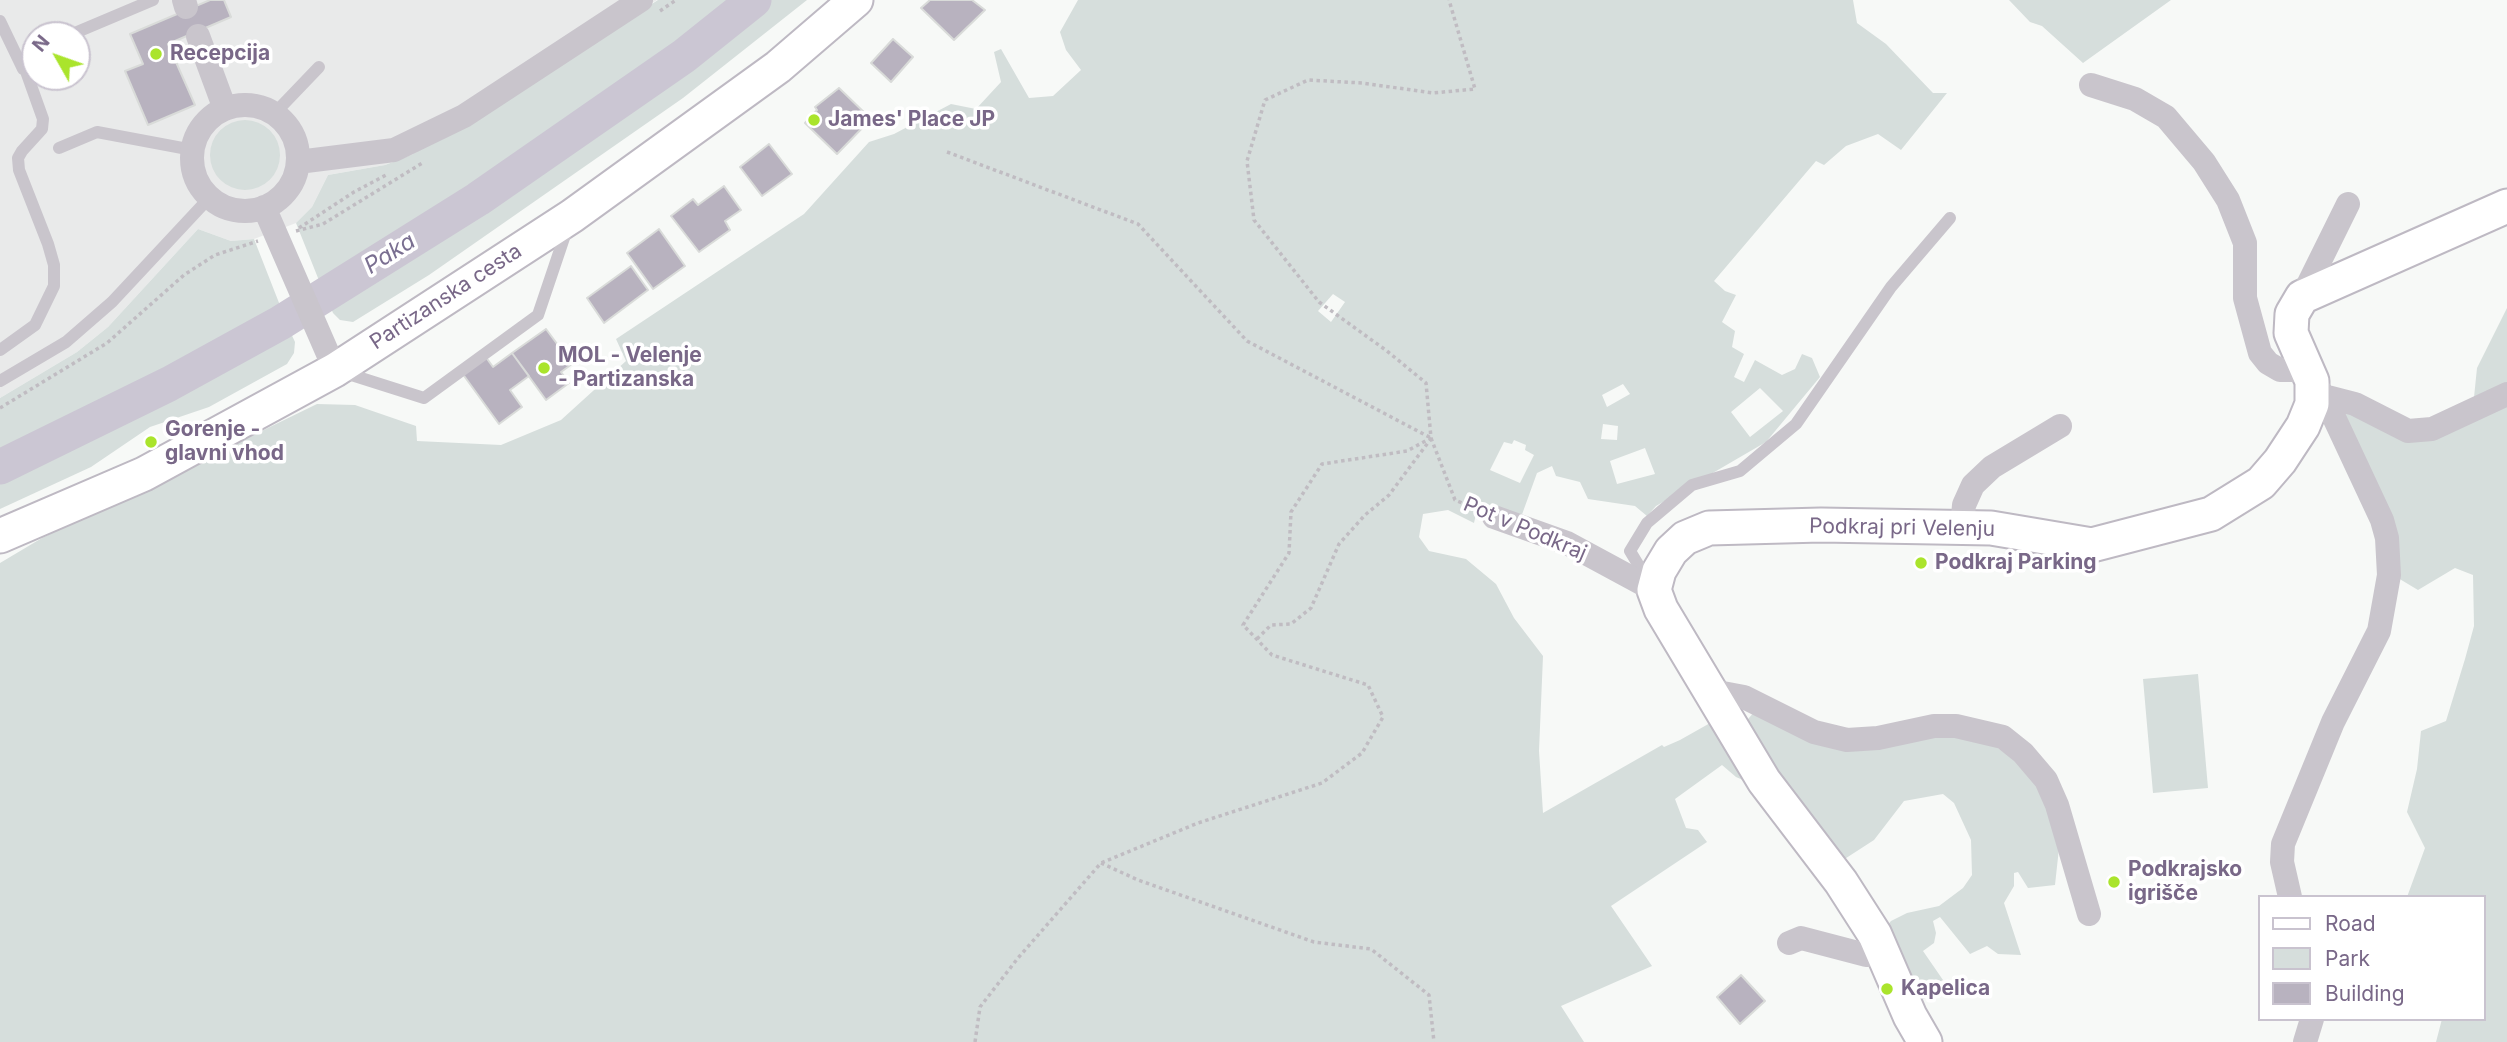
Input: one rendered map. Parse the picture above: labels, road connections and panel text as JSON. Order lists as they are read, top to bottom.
{
  "streets": {
    "street": ["Partizanska cesta", "Podkraj pri Velenju", "Pot v Podkraj"]
  },
  "crossings": [
    ["Podkraj pri Velenju", "Pot v Podkraj"]
  ],
  "water": ["Paka"],
  "places": [
    "Recepcija",
    "James' Place JP",
    "MOL - Velenje - Partizanska",
    "Gorenje - glavni vhod",
    "Podkraj Parking",
    "Podkrajsko igrišče",
    "Kapelica"
  ],
  "legend": ["Road", "Park", "Building"],
  "north": "top left"
}
